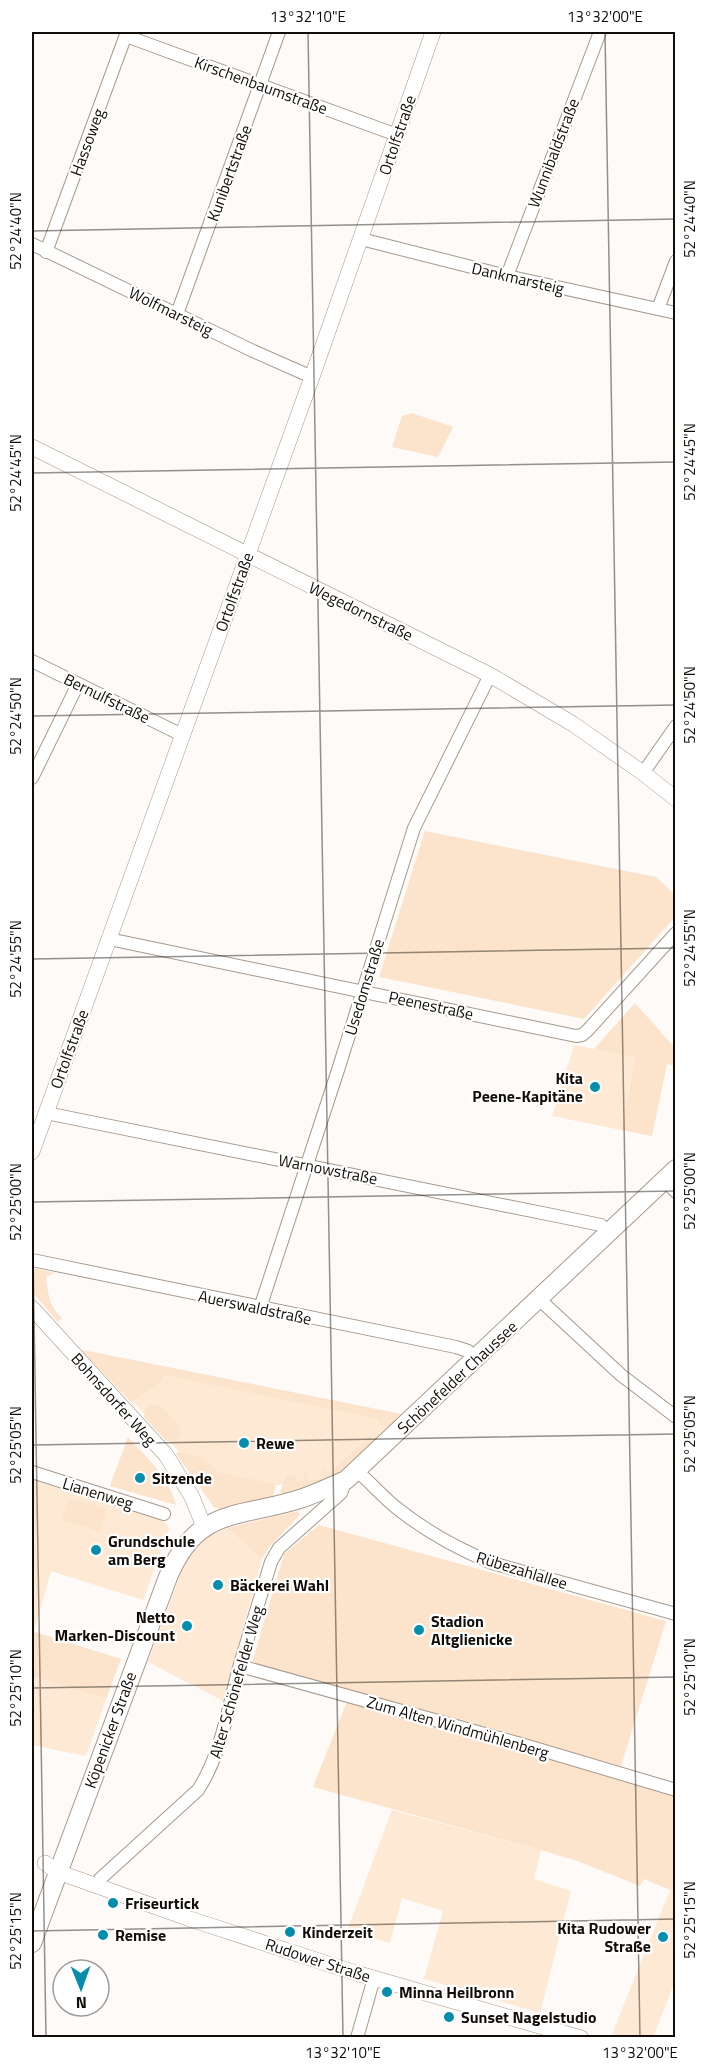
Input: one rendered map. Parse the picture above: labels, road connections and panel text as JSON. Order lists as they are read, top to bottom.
{
  "streets": {
    "main road": ["Schönefelder Chaussee", "Köpenicker Straße"],
    "street": [
      "Kirschenbaumstraße",
      "Ortolfstraße",
      "Hassoweg",
      "Wunnibaldstraße",
      "Kunibertstraße",
      "Dankmarsteig",
      "Wolfmarsteig",
      "Wegedornstraße",
      "Bernulfstraße",
      "Usedomstraße",
      "Peenestraße",
      "Warnowstraße",
      "Auerswaldstraße",
      "Bohnsdorfer Weg",
      "Lianenweg",
      "Rübezahlallee",
      "Alter Schönefelder Weg",
      "Zum Alten Windmühlenberg",
      "Rudower Straße"
    ]
  },
  "crossings": [
    ["Kirschenbaumstraße", "Ortolfstraße"],
    ["Kirschenbaumstraße", "Hassoweg"],
    ["Kirschenbaumstraße", "Kunibertstraße"],
    ["Ortolfstraße", "Dankmarsteig"],
    ["Ortolfstraße", "Wolfmarsteig"],
    ["Ortolfstraße", "Wegedornstraße"],
    ["Ortolfstraße", "Bernulfstraße"],
    ["Ortolfstraße", "Peenestraße"],
    ["Ortolfstraße", "Warnowstraße"],
    ["Hassoweg", "Wolfmarsteig"],
    ["Wunnibaldstraße", "Dankmarsteig"],
    ["Kunibertstraße", "Wolfmarsteig"],
    ["Wegedornstraße", "Usedomstraße"],
    ["Usedomstraße", "Peenestraße"],
    ["Usedomstraße", "Warnowstraße"],
    ["Usedomstraße", "Auerswaldstraße"],
    ["Warnowstraße", "Schönefelder Chaussee"],
    ["Auerswaldstraße", "Schönefelder Chaussee"],
    ["Schönefelder Chaussee", "Bohnsdorfer Weg"],
    ["Schönefelder Chaussee", "Rübezahlallee"],
    ["Schönefelder Chaussee", "Alter Schönefelder Weg"],
    ["Schönefelder Chaussee", "Köpenicker Straße"],
    ["Bohnsdorfer Weg", "Köpenicker Straße"],
    ["Rübezahlallee", "Alter Schönefelder Weg"],
    ["Alter Schönefelder Weg", "Zum Alten Windmühlenberg"],
    ["Alter Schönefelder Weg", "Rudower Straße"],
    ["Köpenicker Straße", "Rudower Straße"]
  ],
  "places": [
    "Kita Peene-Kapitäne",
    "Rewe",
    "Sitzende",
    "Grundschule am Berg",
    "Bäckerei Wahl",
    "Netto Marken-Discount",
    "Stadion Altglienicke",
    "Friseurtick",
    "Kinderzeit",
    "Remise",
    "Kita Rudower Straße",
    "Minna Heilbronn",
    "Sunset Nagelstudio"
  ],
  "north": "bottom",
  "coordinates": [
    "13°32'10\"E",
    "13°32'00\"E",
    "52°24'40\"N",
    "52°24'45\"N",
    "52°24'50\"N",
    "52°24'55\"N",
    "52°25'00\"N",
    "52°25'05\"N",
    "52°25'10\"N",
    "52°25'15\"N"
  ]
}
